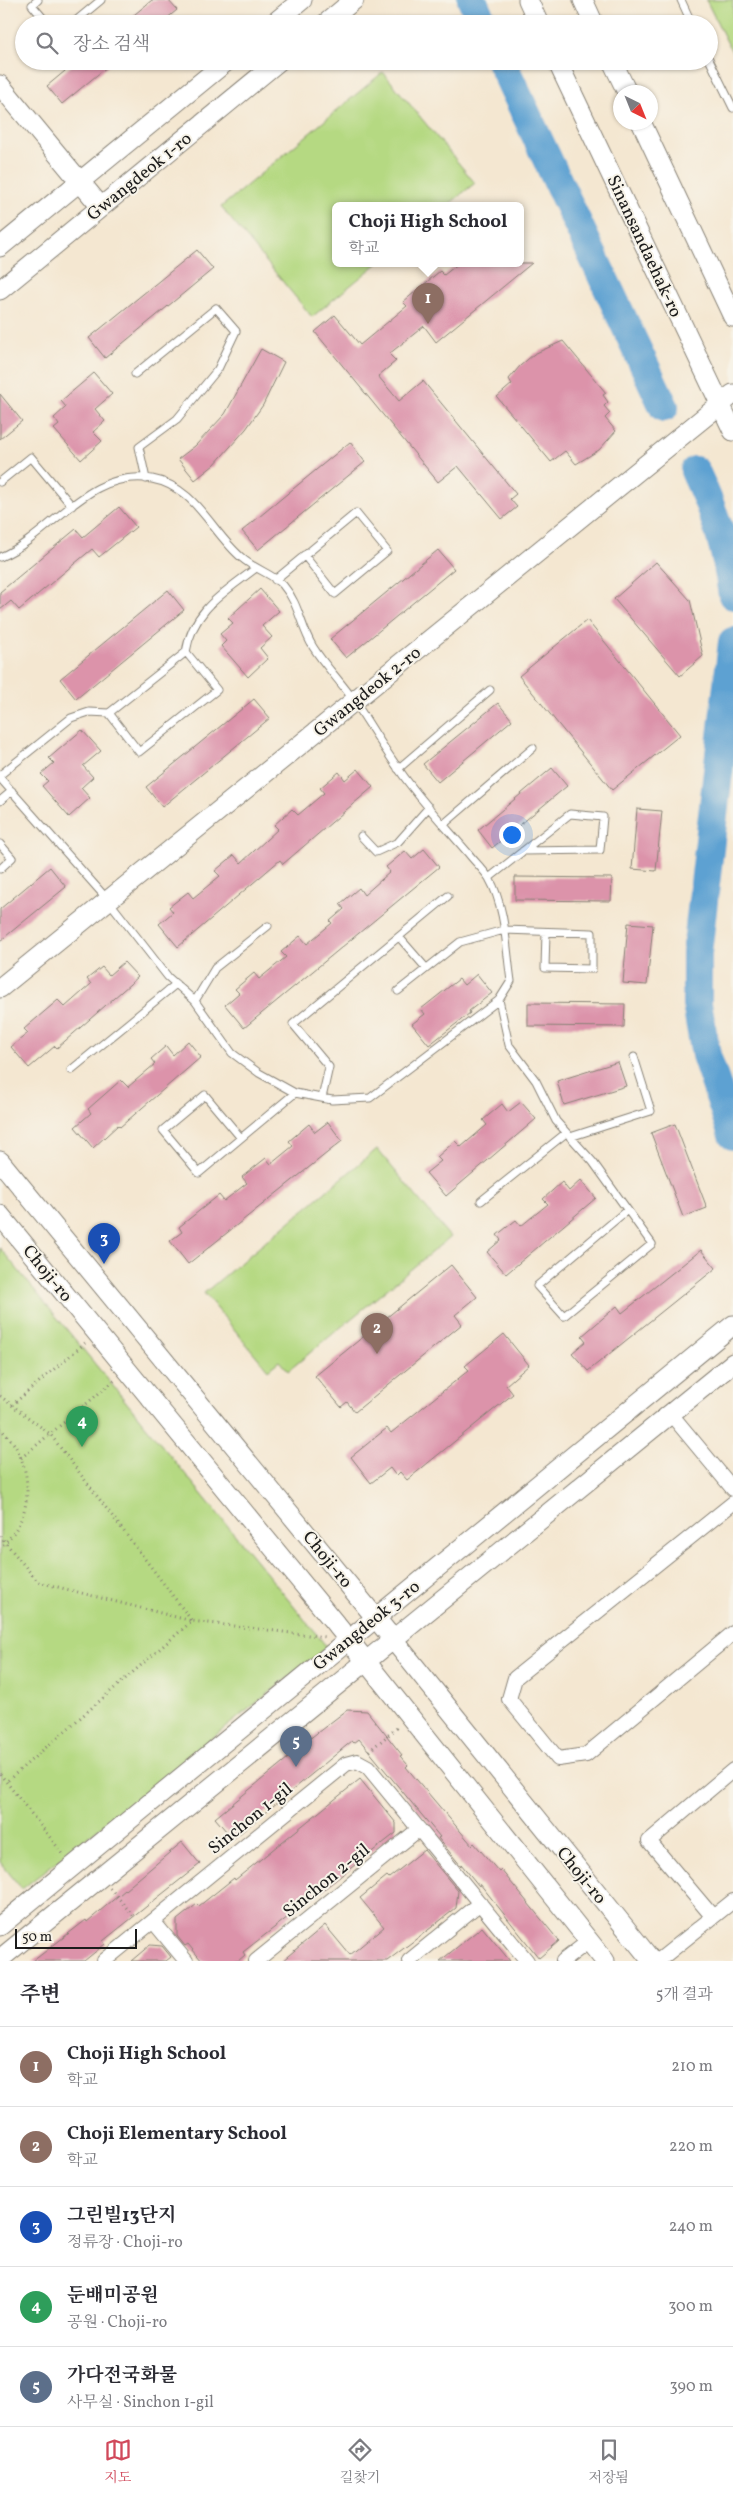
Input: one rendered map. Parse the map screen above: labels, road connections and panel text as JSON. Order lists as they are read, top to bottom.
{
  "streets": {
    "street": [
      "Gwangdeok 1-ro",
      "Sinansandaehak-ro",
      "Gwangdeok 2-ro",
      "Choji-ro",
      "Gwangdeok 3-ro",
      "Sinchon 1-gil",
      "Sinchon 2-gil"
    ]
  },
  "crossings": [
    ["Sinansandaehak-ro", "Gwangdeok 2-ro"],
    ["Choji-ro", "Gwangdeok 3-ro"]
  ],
  "scale_bar": "50 m",
  "north": "bottom right",
  "page": {
    "search": "장소 검색",
    "popup": ["Choji High School", "학교"],
    "pins": [
      "1",
      "3",
      "2",
      "4",
      "5"
    ],
    "scale": "50 m",
    "heading": ["주변", "5개 결과"],
    "list": [
      {
        "mark": "1",
        "name": "Choji High School",
        "note": "학교",
        "value": "210 m"
      },
      {
        "mark": "2",
        "name": "Choji Elementary School",
        "note": "학교",
        "value": "220 m"
      },
      {
        "mark": "3",
        "name": "그린빌13단지",
        "note": "정류장 · Choji-ro",
        "value": "240 m"
      },
      {
        "mark": "4",
        "name": "둔배미공원",
        "note": "공원 · Choji-ro",
        "value": "300 m"
      },
      {
        "mark": "5",
        "name": "가다전국화물",
        "note": "사무실 · Sinchon 1-gil",
        "value": "390 m"
      }
    ],
    "nav": ["지도", "길찾기", "저장됨"]
  }
}
